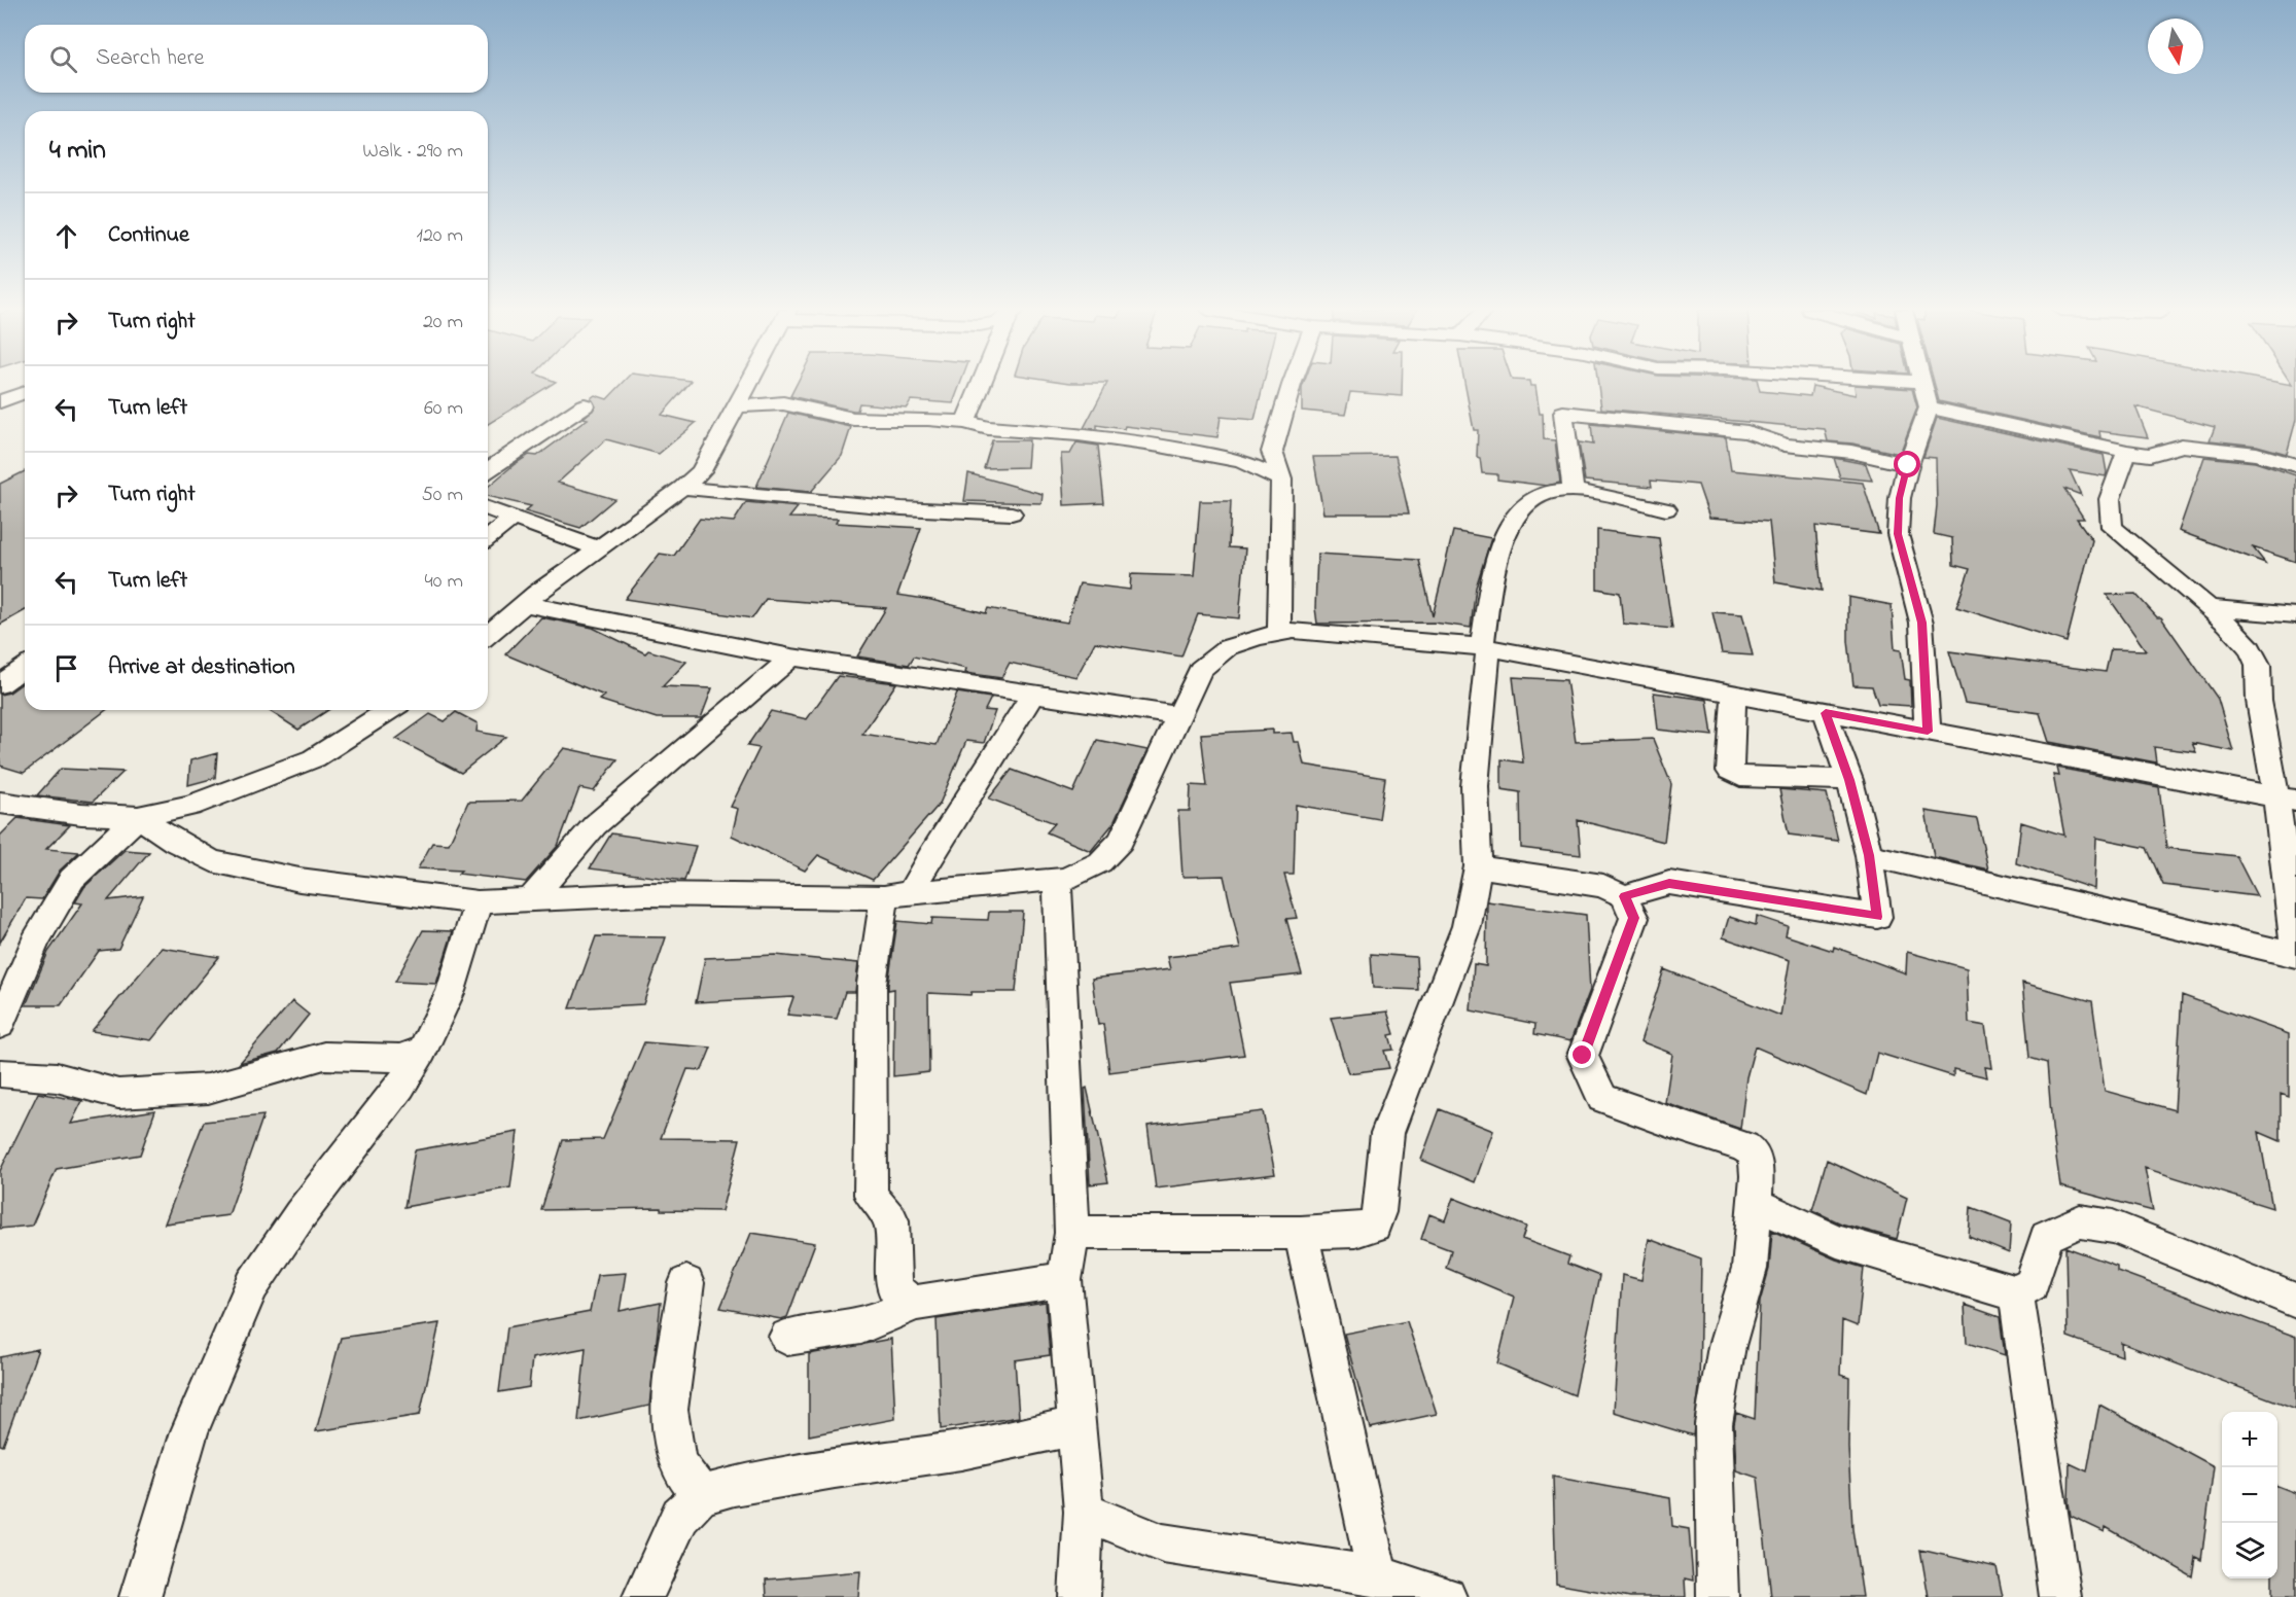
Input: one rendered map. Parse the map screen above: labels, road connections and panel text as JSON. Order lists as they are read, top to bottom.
{
  "north": "bottom",
  "page": {
    "search": "Search here",
    "heading": ["4 min", "Walk · 290 m"],
    "list": [
      ["Continue", "120 m"],
      ["Turn right", "20 m"],
      ["Turn left", "60 m"],
      ["Turn right", "50 m"],
      ["Turn left", "40 m"],
      "Arrive at destination"
    ],
    "map_buttons": ["+", "−"]
  }
}
